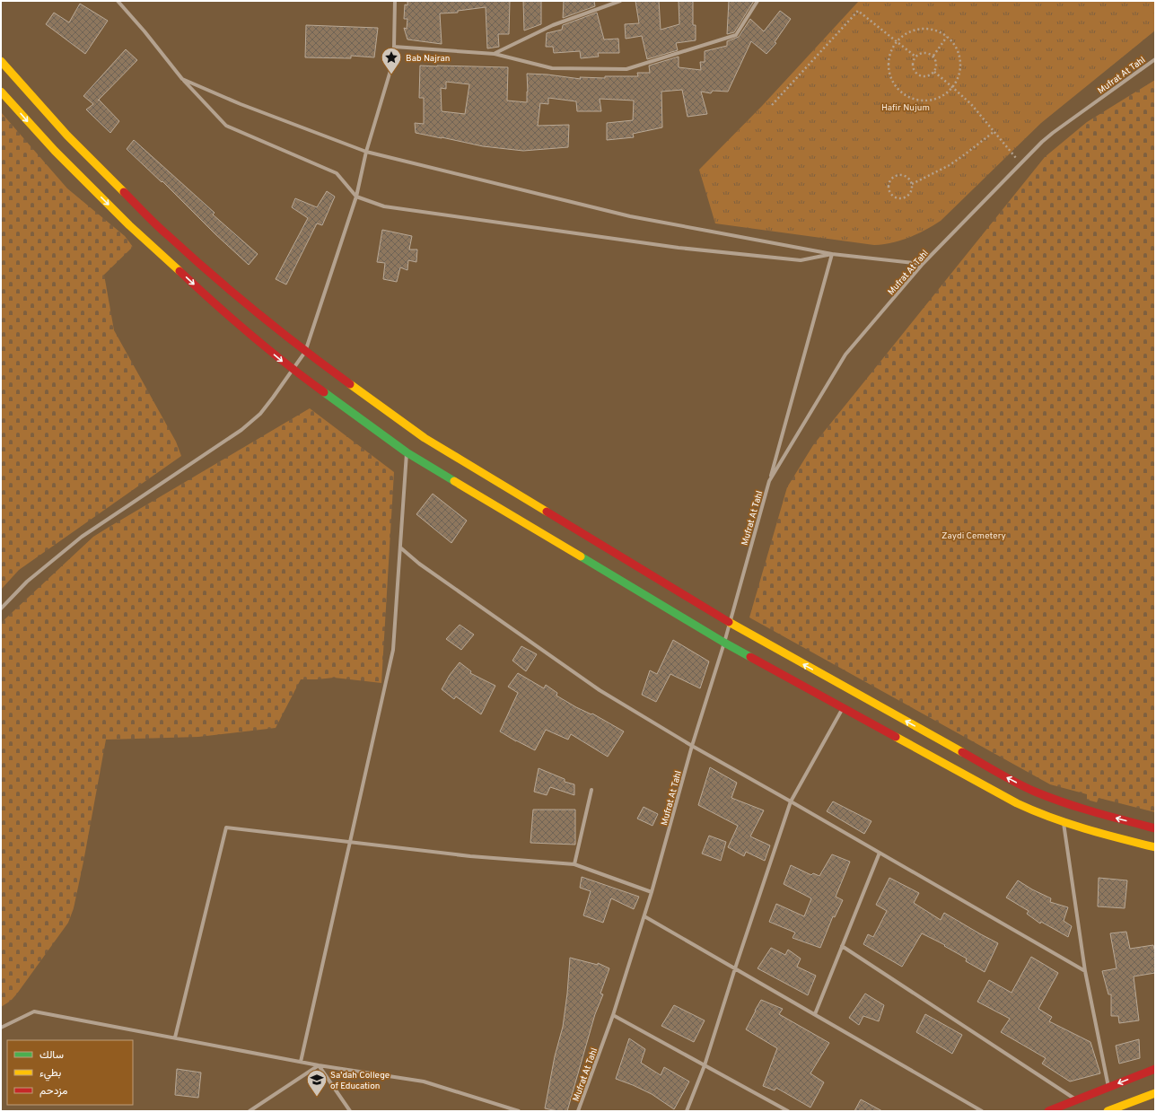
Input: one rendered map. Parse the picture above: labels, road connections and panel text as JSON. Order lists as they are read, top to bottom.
{
  "streets": {
    "street": ["Mufrat At Tahl"]
  },
  "parks": ["Hafir Nujum", "Zaydi Cemetery"],
  "places": {
    "place": ["Bab Najran"],
    "school or university": ["Sa'dah College of Education"]
  },
  "legend": ["سالك", "بطيء", "مزدحم"]
}
